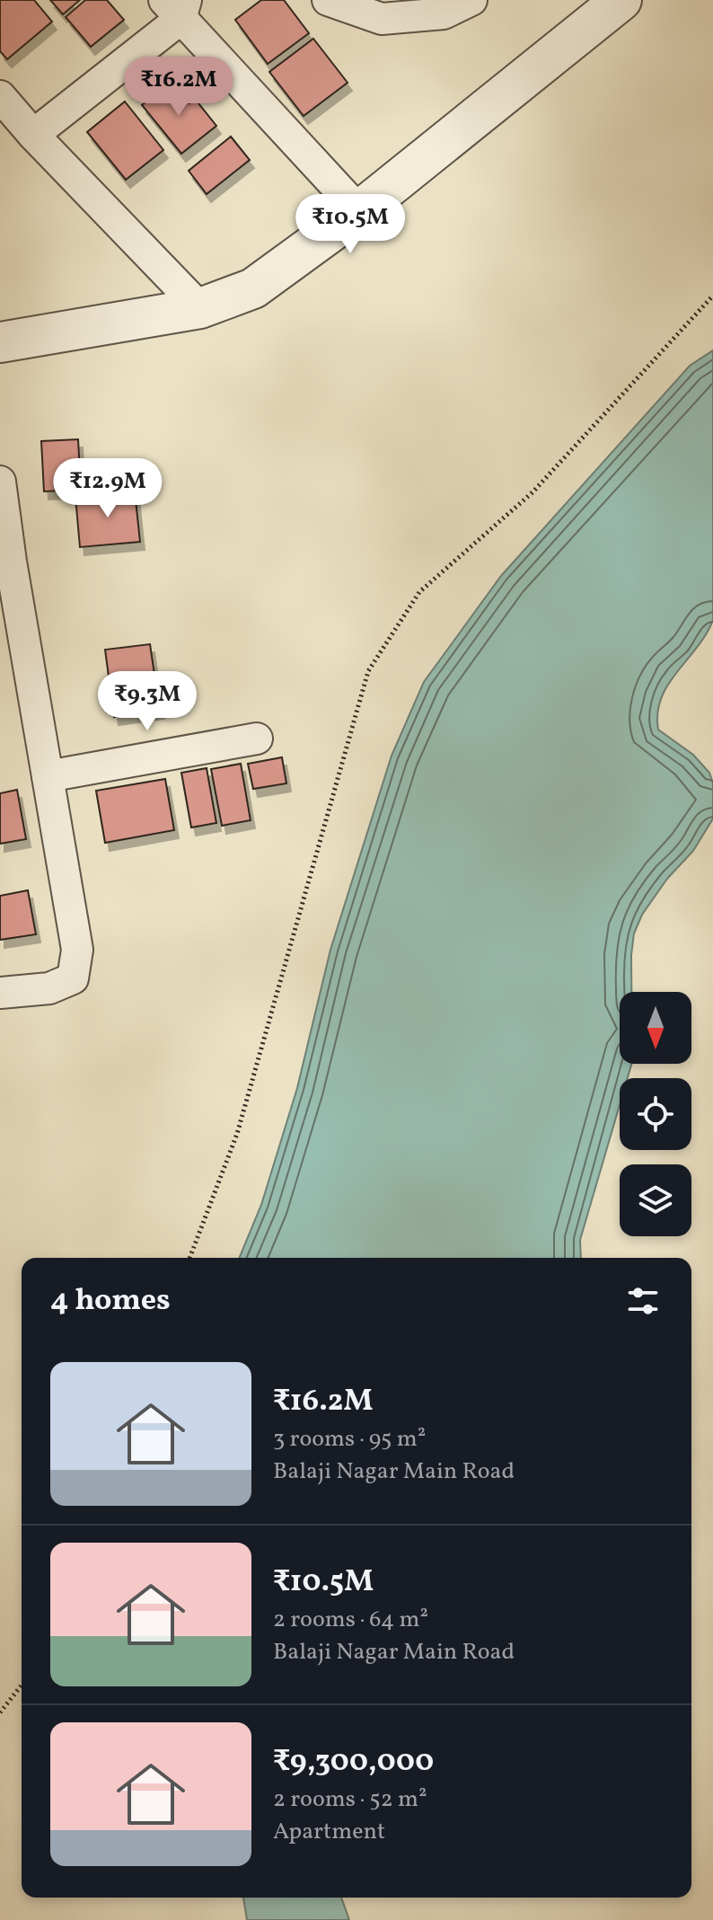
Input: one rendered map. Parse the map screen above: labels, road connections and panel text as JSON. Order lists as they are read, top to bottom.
{
  "north": "bottom",
  "page": {
    "price": [
      "₹16.2M",
      "₹10.5M",
      "₹12.9M",
      "₹9.3M"
    ],
    "heading": "4 homes",
    "list": [
      {
        "name": "₹16.2M",
        "note": "3 rooms · 95 m² · Balaji Nagar Main Road"
      },
      {
        "name": "₹10.5M",
        "note": "2 rooms · 64 m² · Balaji Nagar Main Road"
      },
      {
        "name": "₹9,300,000",
        "note": "2 rooms · 52 m² · Apartment"
      }
    ]
  }
}
